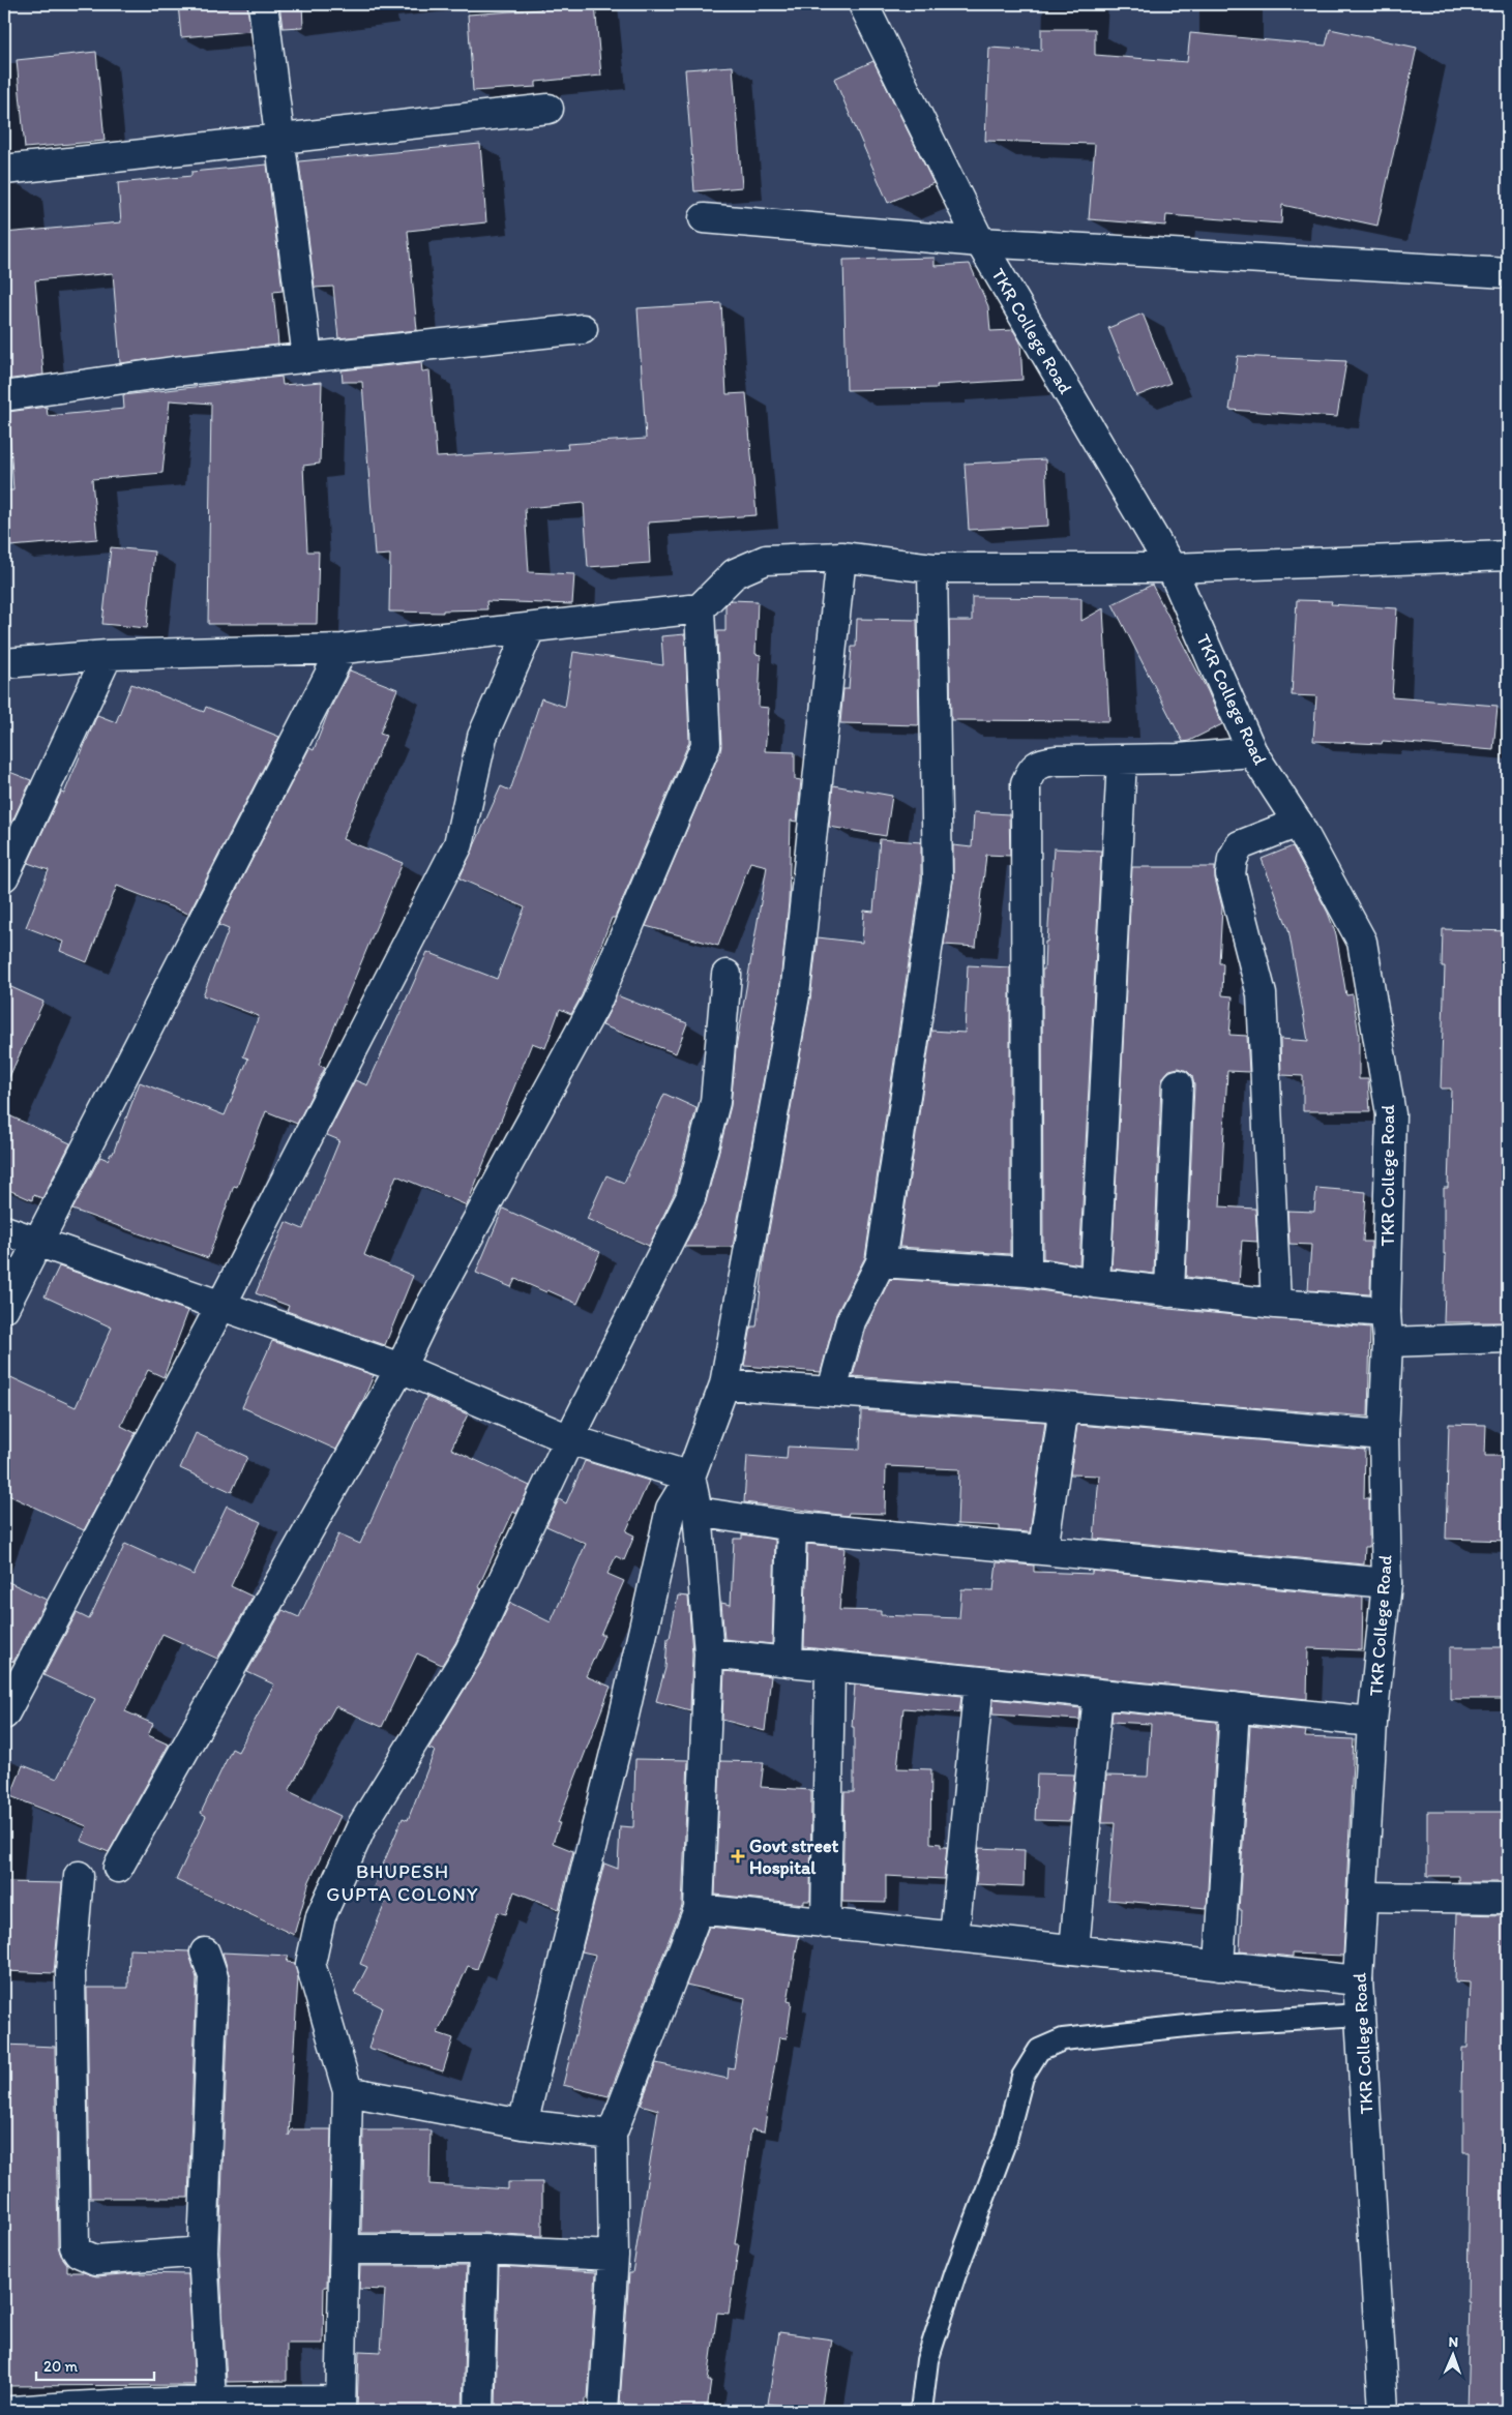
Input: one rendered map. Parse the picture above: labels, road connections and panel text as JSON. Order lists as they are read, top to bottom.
{
  "streets": {
    "street": ["TKR College Road"]
  },
  "districts": ["BHUPESH GUPTA COLONY"],
  "places": {
    "health": ["Govt street Hospital"]
  },
  "scale_bar": "20 m",
  "north": "top"
}
